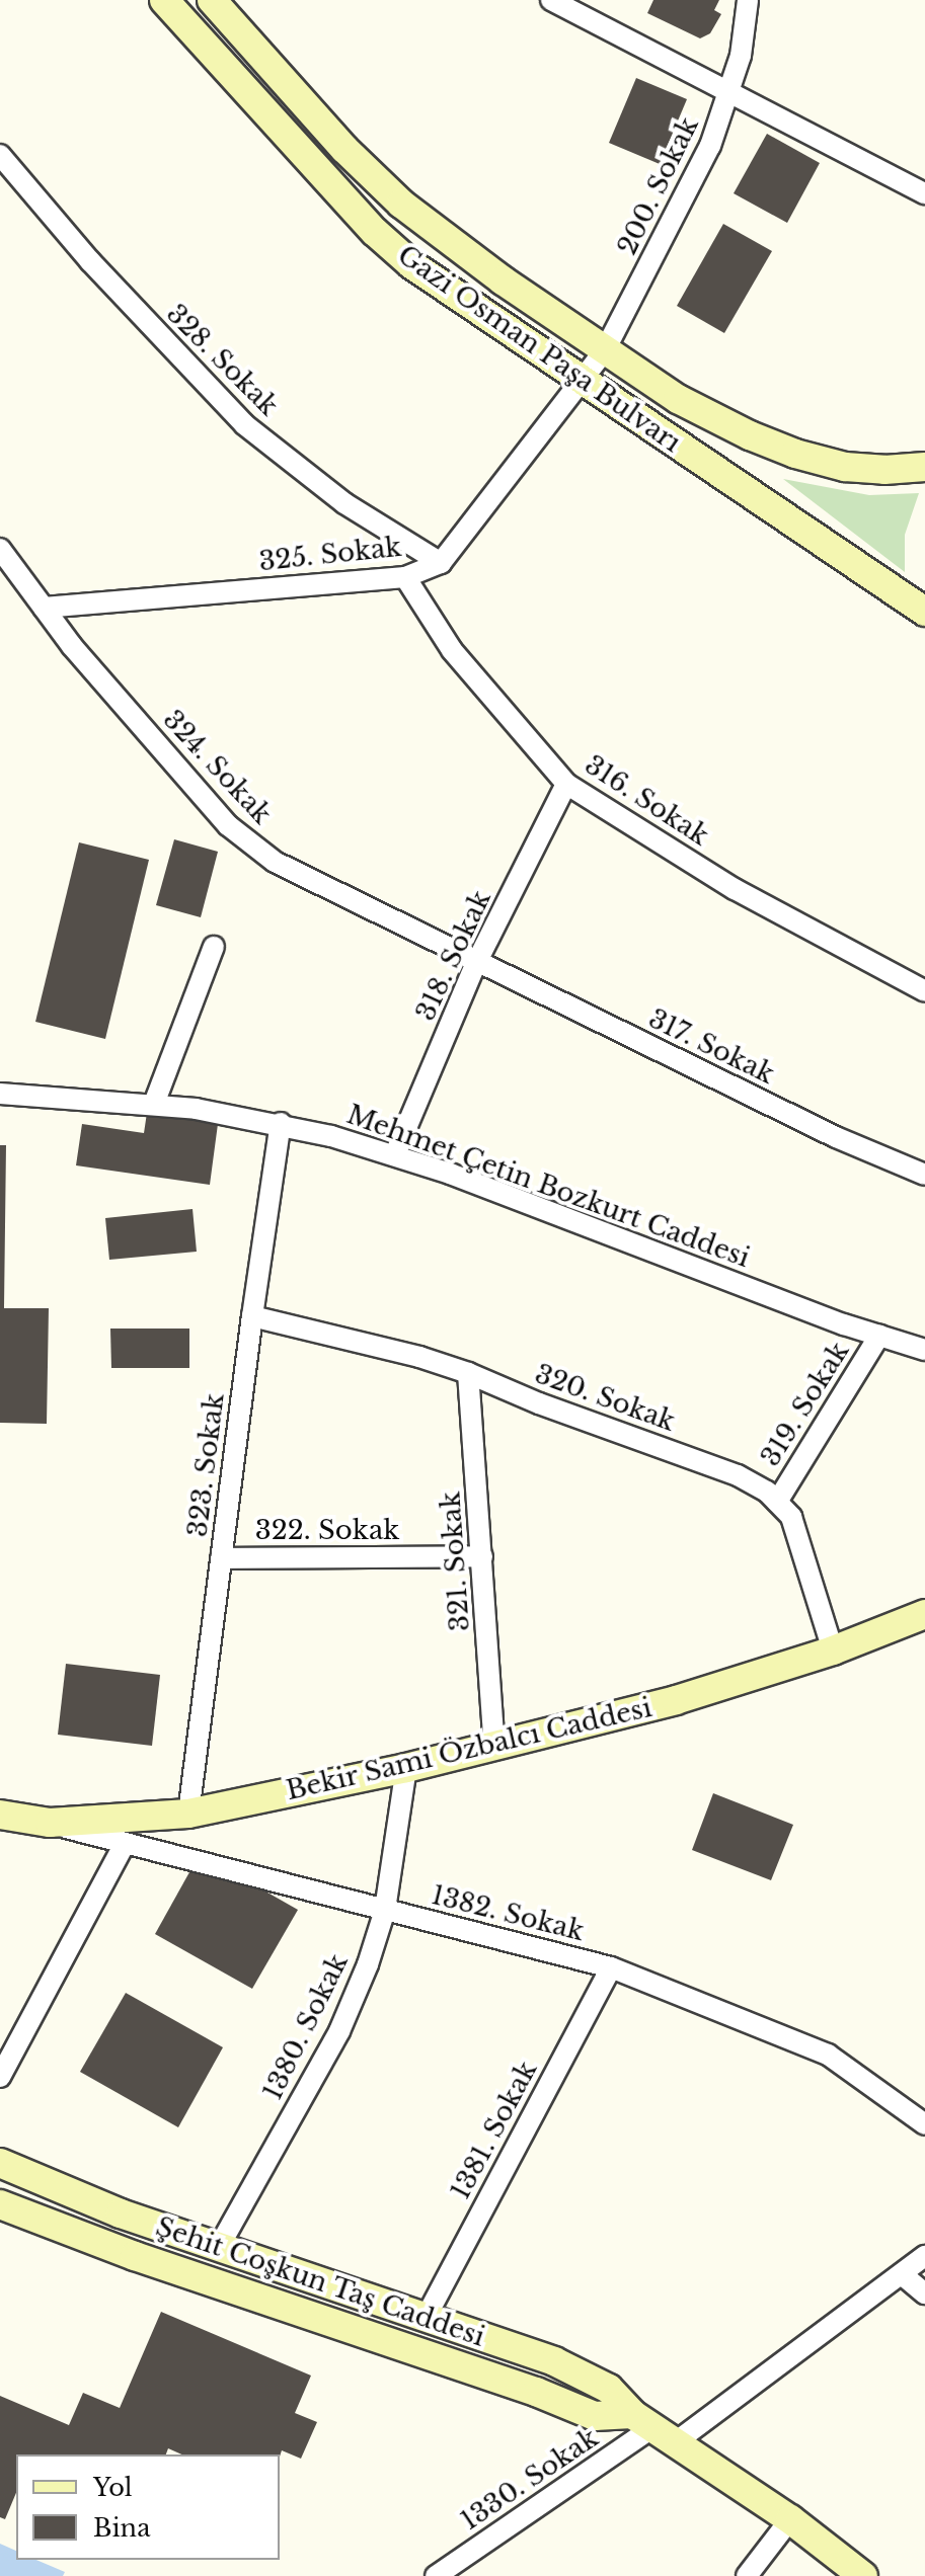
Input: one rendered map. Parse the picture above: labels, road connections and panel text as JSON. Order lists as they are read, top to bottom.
{
  "streets": {
    "street": [
      "200. Sokak",
      "Gazi Osman Paşa Bulvarı",
      "328. Sokak",
      "325. Sokak",
      "324. Sokak",
      "316. Sokak",
      "318. Sokak",
      "317. Sokak",
      "Mehmet Çetin Bozkurt Caddesi",
      "320. Sokak",
      "319. Sokak",
      "323. Sokak",
      "322. Sokak",
      "321. Sokak",
      "Bekir Sami Özbalcı Caddesi",
      "1382. Sokak",
      "1380. Sokak",
      "1381. Sokak",
      "Şehit Coşkun Taş Caddesi",
      "1330. Sokak"
    ]
  },
  "crossings": [
    ["200. Sokak", "Gazi Osman Paşa Bulvarı"],
    ["200. Sokak", "325. Sokak"],
    ["Gazi Osman Paşa Bulvarı", "325. Sokak"],
    ["328. Sokak", "325. Sokak"],
    ["325. Sokak", "324. Sokak"],
    ["325. Sokak", "316. Sokak"],
    ["324. Sokak", "318. Sokak"],
    ["324. Sokak", "317. Sokak"],
    ["316. Sokak", "318. Sokak"],
    ["318. Sokak", "317. Sokak"],
    ["318. Sokak", "Mehmet Çetin Bozkurt Caddesi"],
    ["Mehmet Çetin Bozkurt Caddesi", "319. Sokak"],
    ["Mehmet Çetin Bozkurt Caddesi", "323. Sokak"],
    ["320. Sokak", "319. Sokak"],
    ["320. Sokak", "323. Sokak"],
    ["320. Sokak", "321. Sokak"],
    ["320. Sokak", "Bekir Sami Özbalcı Caddesi"],
    ["323. Sokak", "322. Sokak"],
    ["323. Sokak", "Bekir Sami Özbalcı Caddesi"],
    ["322. Sokak", "321. Sokak"],
    ["321. Sokak", "Bekir Sami Özbalcı Caddesi"],
    ["Bekir Sami Özbalcı Caddesi", "1382. Sokak"],
    ["Bekir Sami Özbalcı Caddesi", "1380. Sokak"],
    ["1382. Sokak", "1380. Sokak"],
    ["1382. Sokak", "1381. Sokak"],
    ["1380. Sokak", "Şehit Coşkun Taş Caddesi"],
    ["1381. Sokak", "Şehit Coşkun Taş Caddesi"],
    ["Şehit Coşkun Taş Caddesi", "1330. Sokak"]
  ],
  "legend": ["Yol", "Bina"]
}
